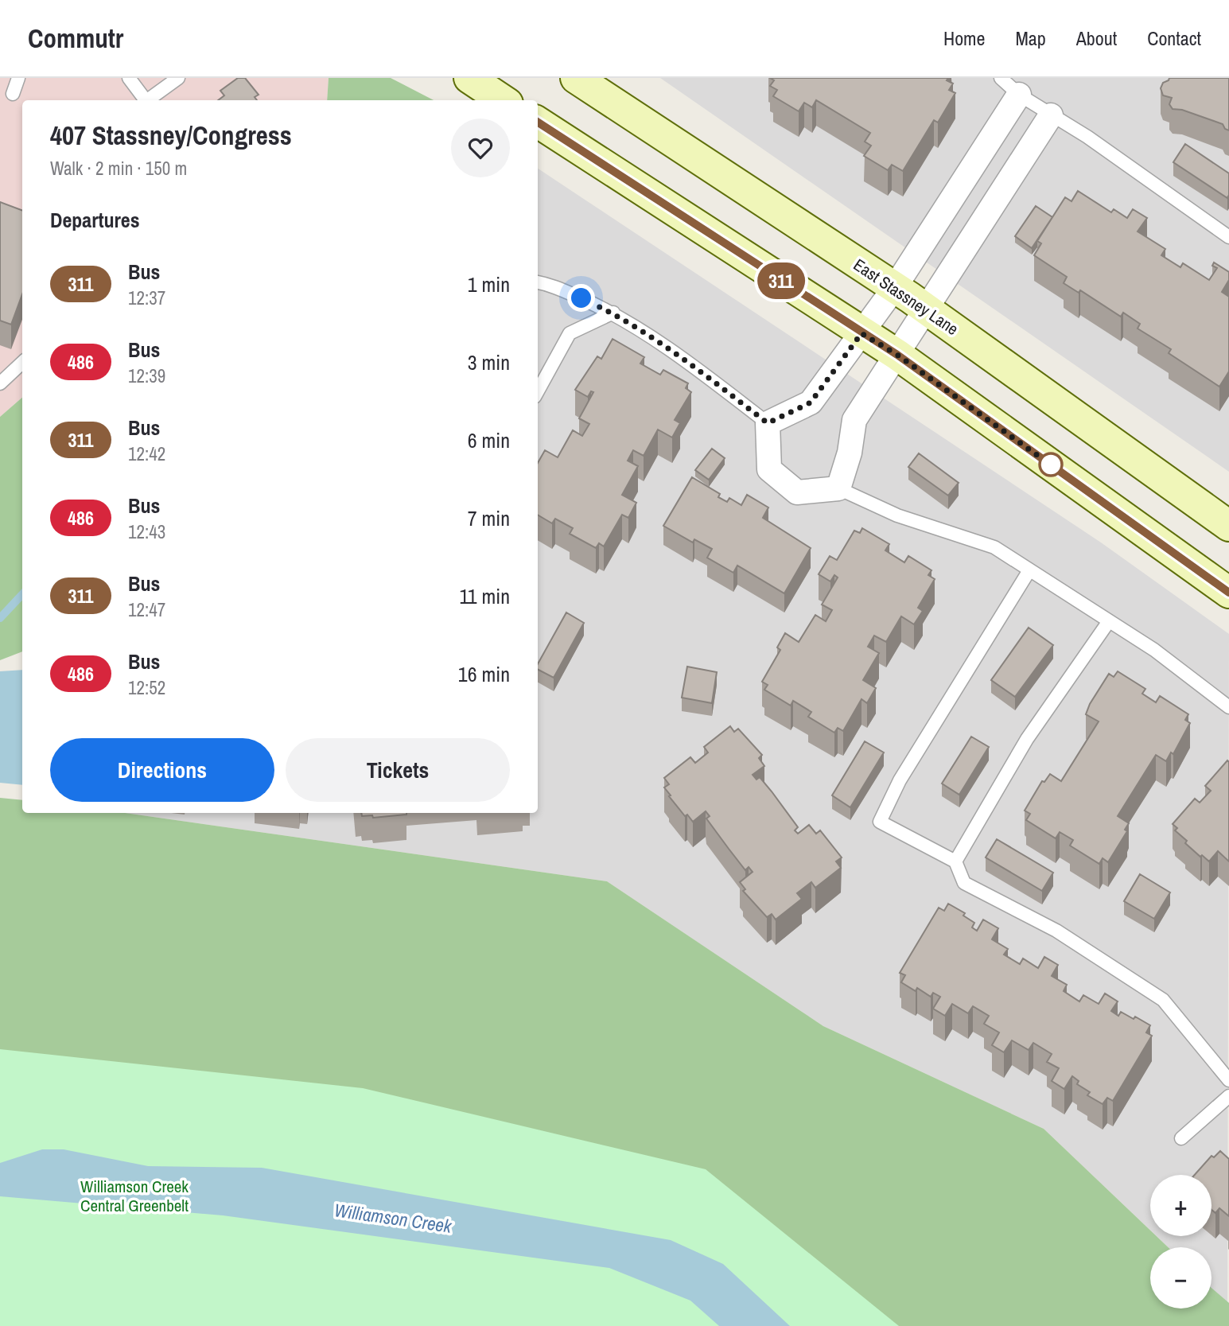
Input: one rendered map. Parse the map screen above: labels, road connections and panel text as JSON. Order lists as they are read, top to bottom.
{
  "streets": {
    "main road": ["East Stassney Lane"]
  },
  "water": ["Williamson Creek"],
  "parks": ["Williamson Creek Central Greenbelt"],
  "lines": ["bus line 311"],
  "page": {
    "header": "Commutr",
    "nav": [
      "Home",
      "Map",
      "About",
      "Contact"
    ],
    "on_map": "311",
    "heading": [
      ["407 Stassney/Congress", "Walk · 2 min · 150 m"],
      "Departures"
    ],
    "list": [
      {
        "mark": "311",
        "name": "Bus",
        "note": "12:37",
        "value": "1 min"
      },
      {
        "mark": "486",
        "name": "Bus",
        "note": "12:39",
        "value": "3 min"
      },
      {
        "mark": "311",
        "name": "Bus",
        "note": "12:42",
        "value": "6 min"
      },
      {
        "mark": "486",
        "name": "Bus",
        "note": "12:43",
        "value": "7 min"
      },
      {
        "mark": "311",
        "name": "Bus",
        "note": "12:47",
        "value": "11 min"
      },
      {
        "mark": "486",
        "name": "Bus",
        "note": "12:52",
        "value": "16 min"
      }
    ],
    "buttons": ["Directions", "Tickets"],
    "map_buttons": ["+", "−"]
  }
}
